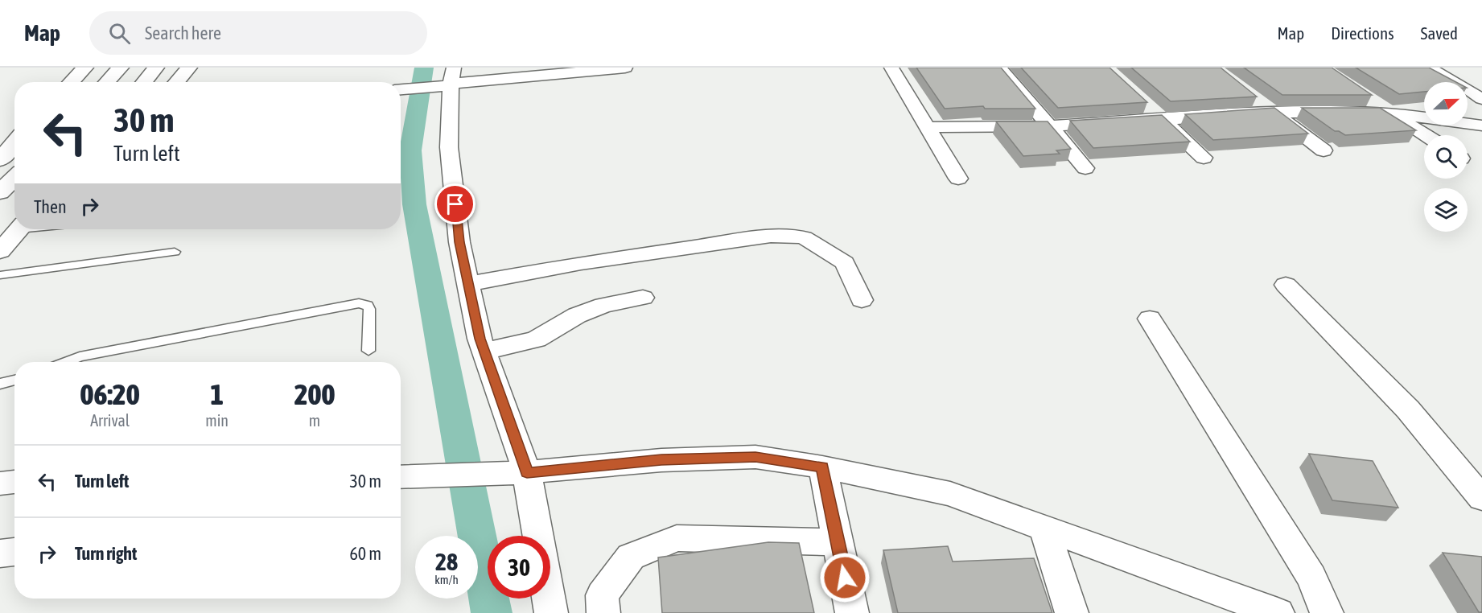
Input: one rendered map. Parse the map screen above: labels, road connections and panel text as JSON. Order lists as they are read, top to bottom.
{
  "north": "right",
  "page": {
    "header": "Map",
    "search": "Search here",
    "nav": ["Map", "Directions", "Saved"],
    "turn": ["30 m", "Turn left"],
    "then": "Then",
    "eta": [
      "06:20",
      "Arrival",
      "1",
      "min",
      "200",
      "m"
    ],
    "list": [
      {
        "name": "Turn left",
        "value": "30 m"
      },
      {
        "name": "Turn right",
        "value": "60 m"
      }
    ],
    "speed": "28 km/h",
    "limit": "30"
  }
}
